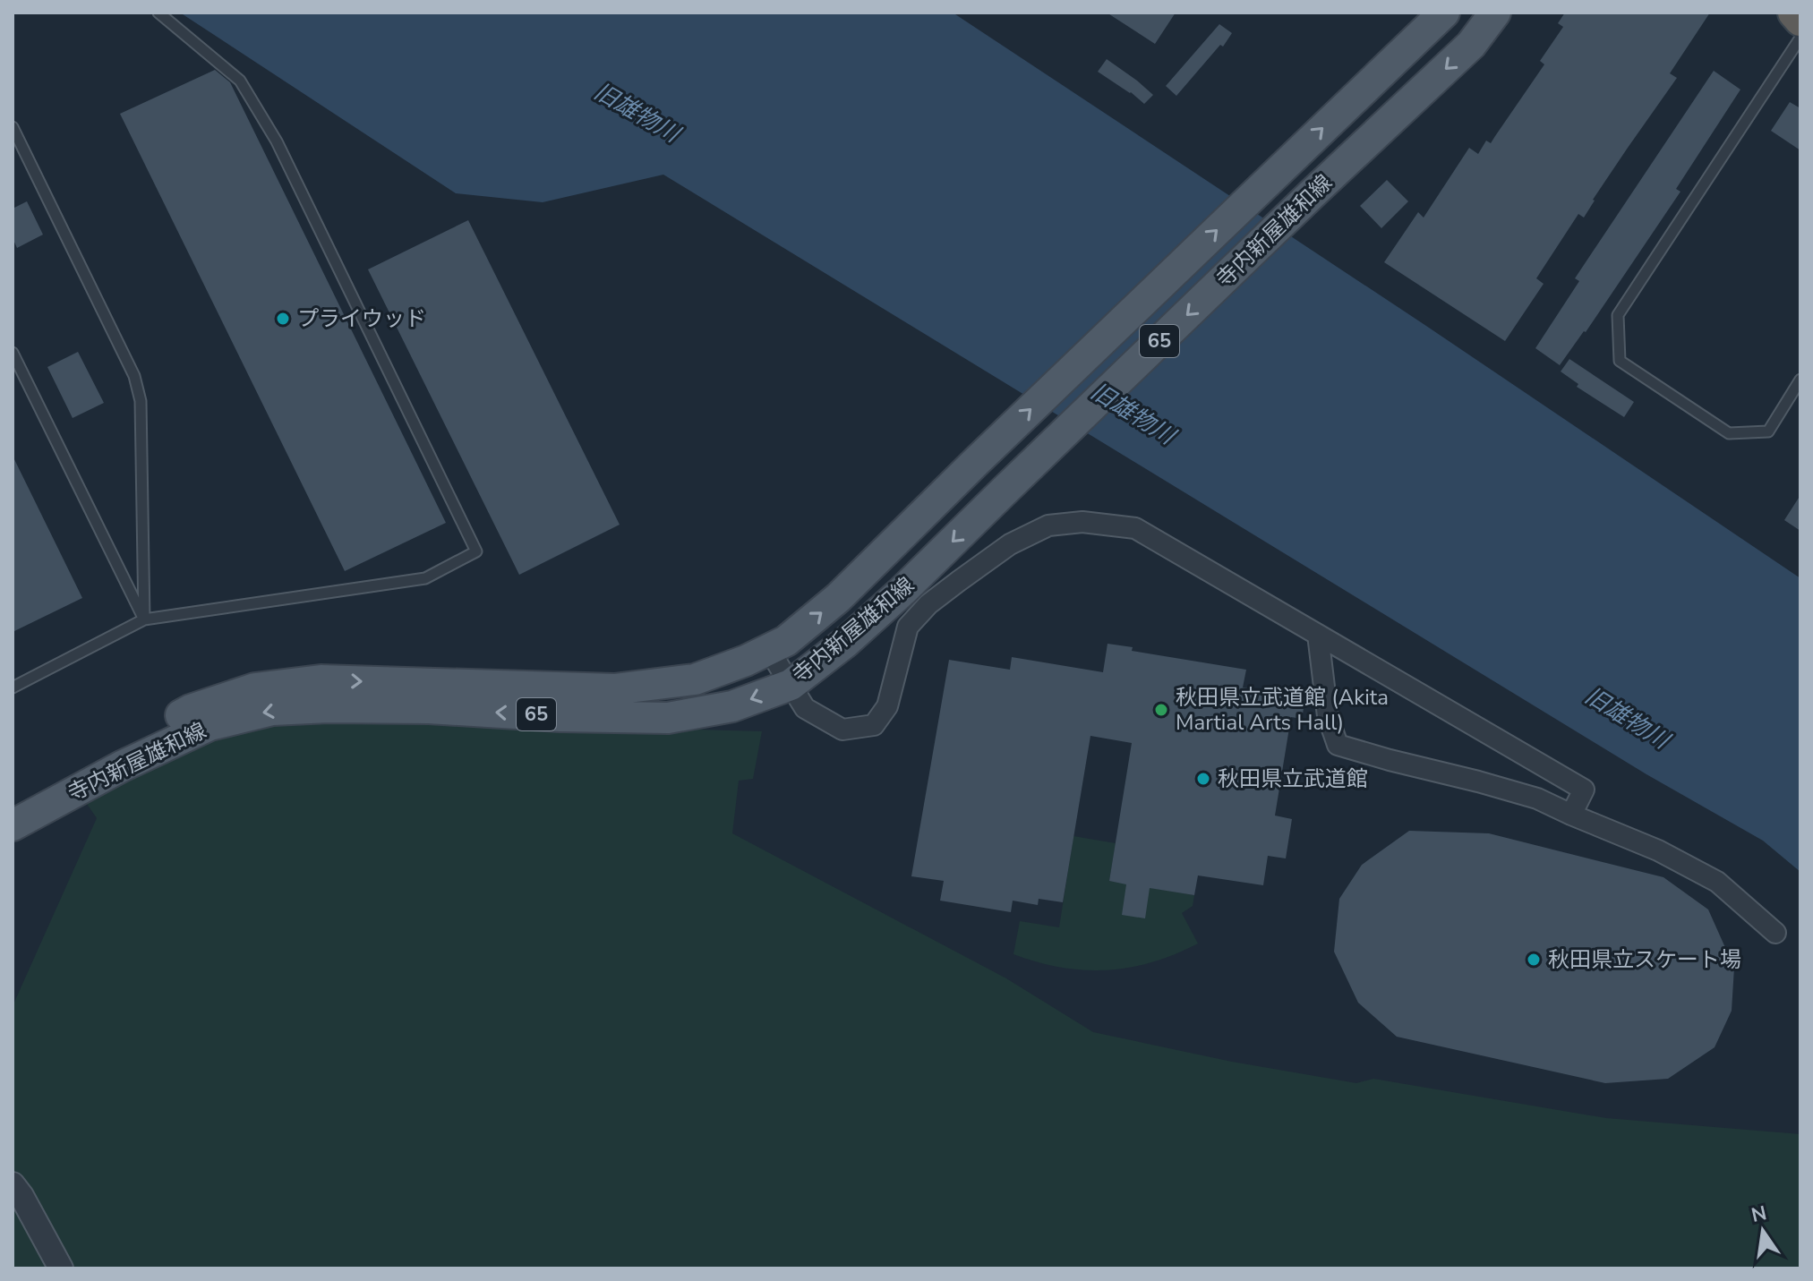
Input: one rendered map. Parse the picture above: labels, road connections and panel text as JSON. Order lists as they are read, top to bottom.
{
  "streets": {
    "main road": ["寺内新屋雄和線", "65"]
  },
  "water": ["旧雄物川"],
  "places": [
    "プライウッド",
    "秋田県立武道館 (Akita Martial Arts Hall)",
    "秋田県立武道館",
    "秋田県立スケート場"
  ],
  "north": "top"
}
